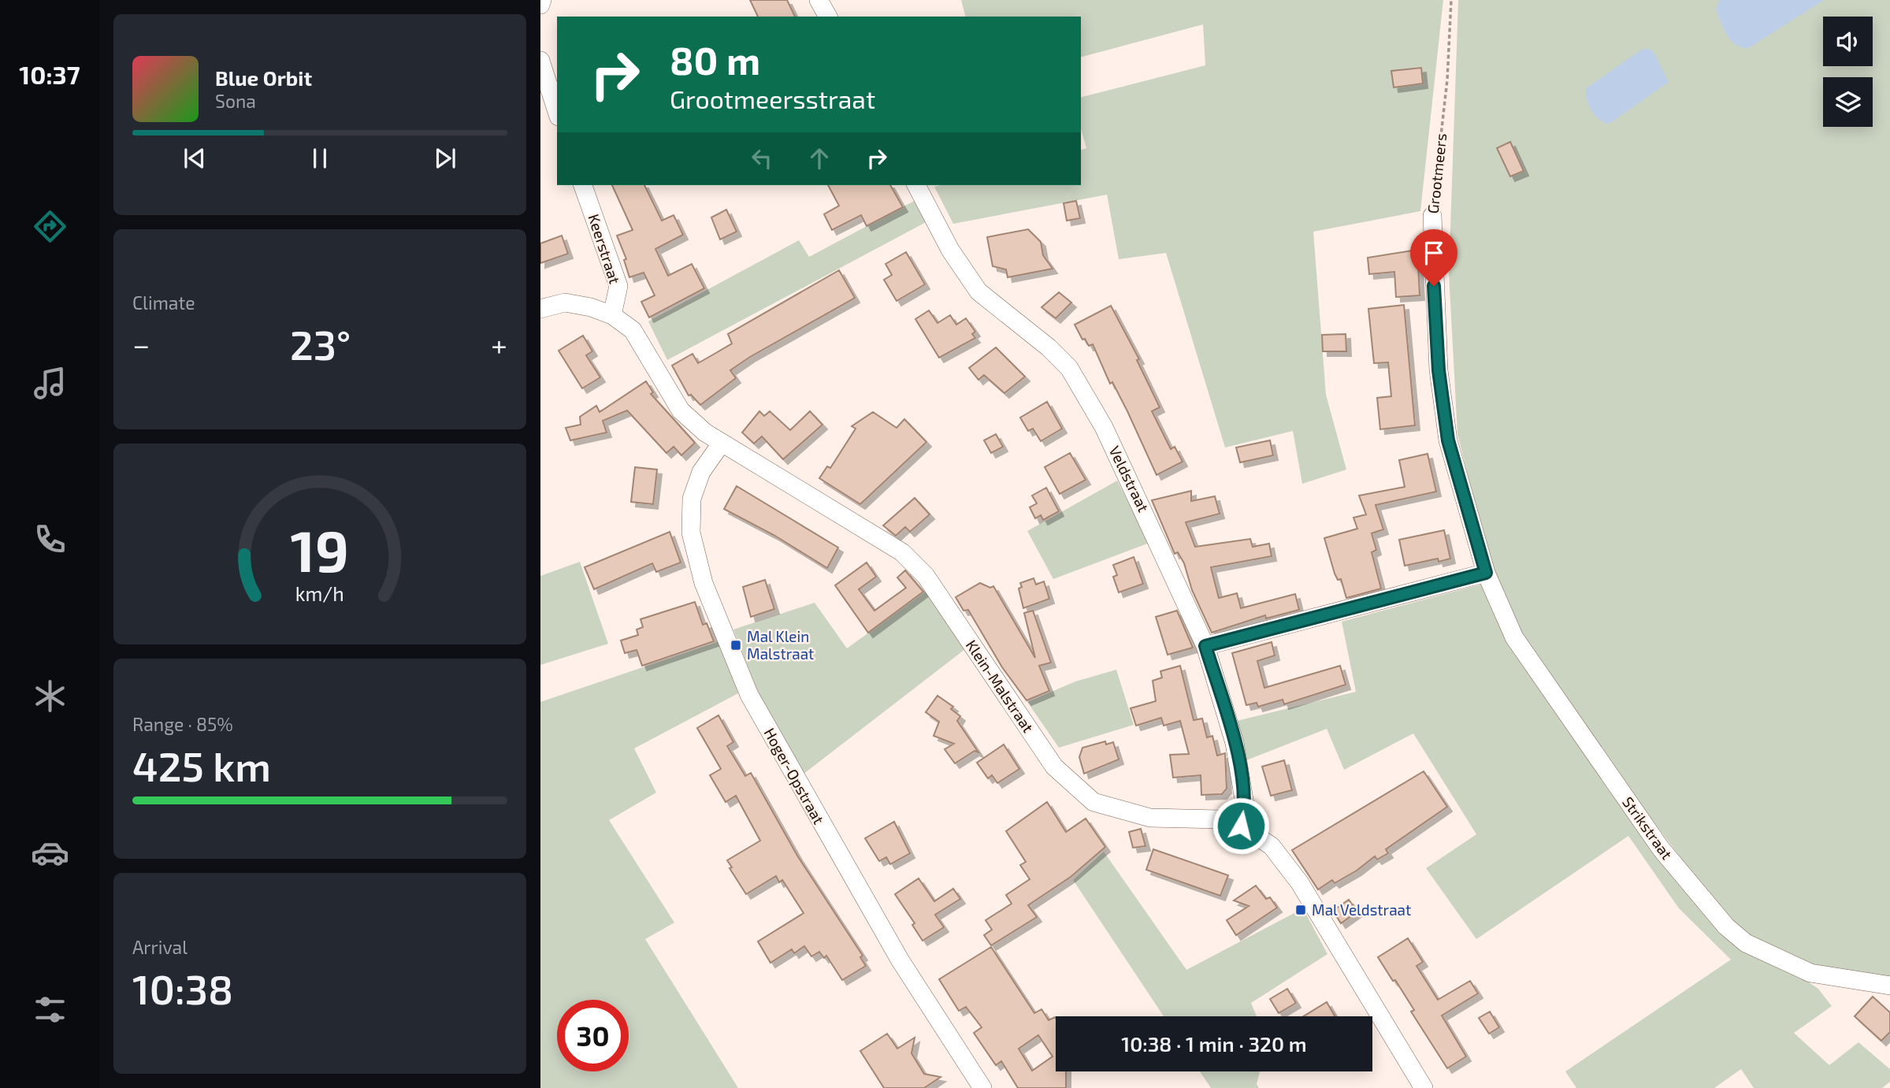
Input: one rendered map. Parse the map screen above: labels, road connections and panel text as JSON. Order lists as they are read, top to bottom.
{
  "streets": {
    "street": [
      "Grootmeers",
      "Keerstraat",
      "Veldstraat",
      "Klein-Malstraat",
      "Hoger-Opstraat",
      "Strikstraat"
    ]
  },
  "crossings": [
    ["Grootmeers", "Strikstraat"],
    ["Keerstraat", "Klein-Malstraat"],
    ["Veldstraat", "Klein-Malstraat"],
    ["Klein-Malstraat", "Hoger-Opstraat"]
  ],
  "places": {
    "transit": ["Mal Klein Malstraat", "Mal Veldstraat"]
  },
  "page": {
    "tabs": "10:37",
    "turn": ["80 m", "Grootmeersstraat"],
    "song": ["Blue Orbit", "Sona"],
    "tile": [
      "Climate",
      ["Range · 85%", "425 km"],
      ["Arrival", "10:38"]
    ],
    "heat": ["−", "23°", "+"],
    "limit": "30",
    "trip": "10:38 · 1 min · 320 m",
    "gauge": ["19", "km/h"]
  }
}
